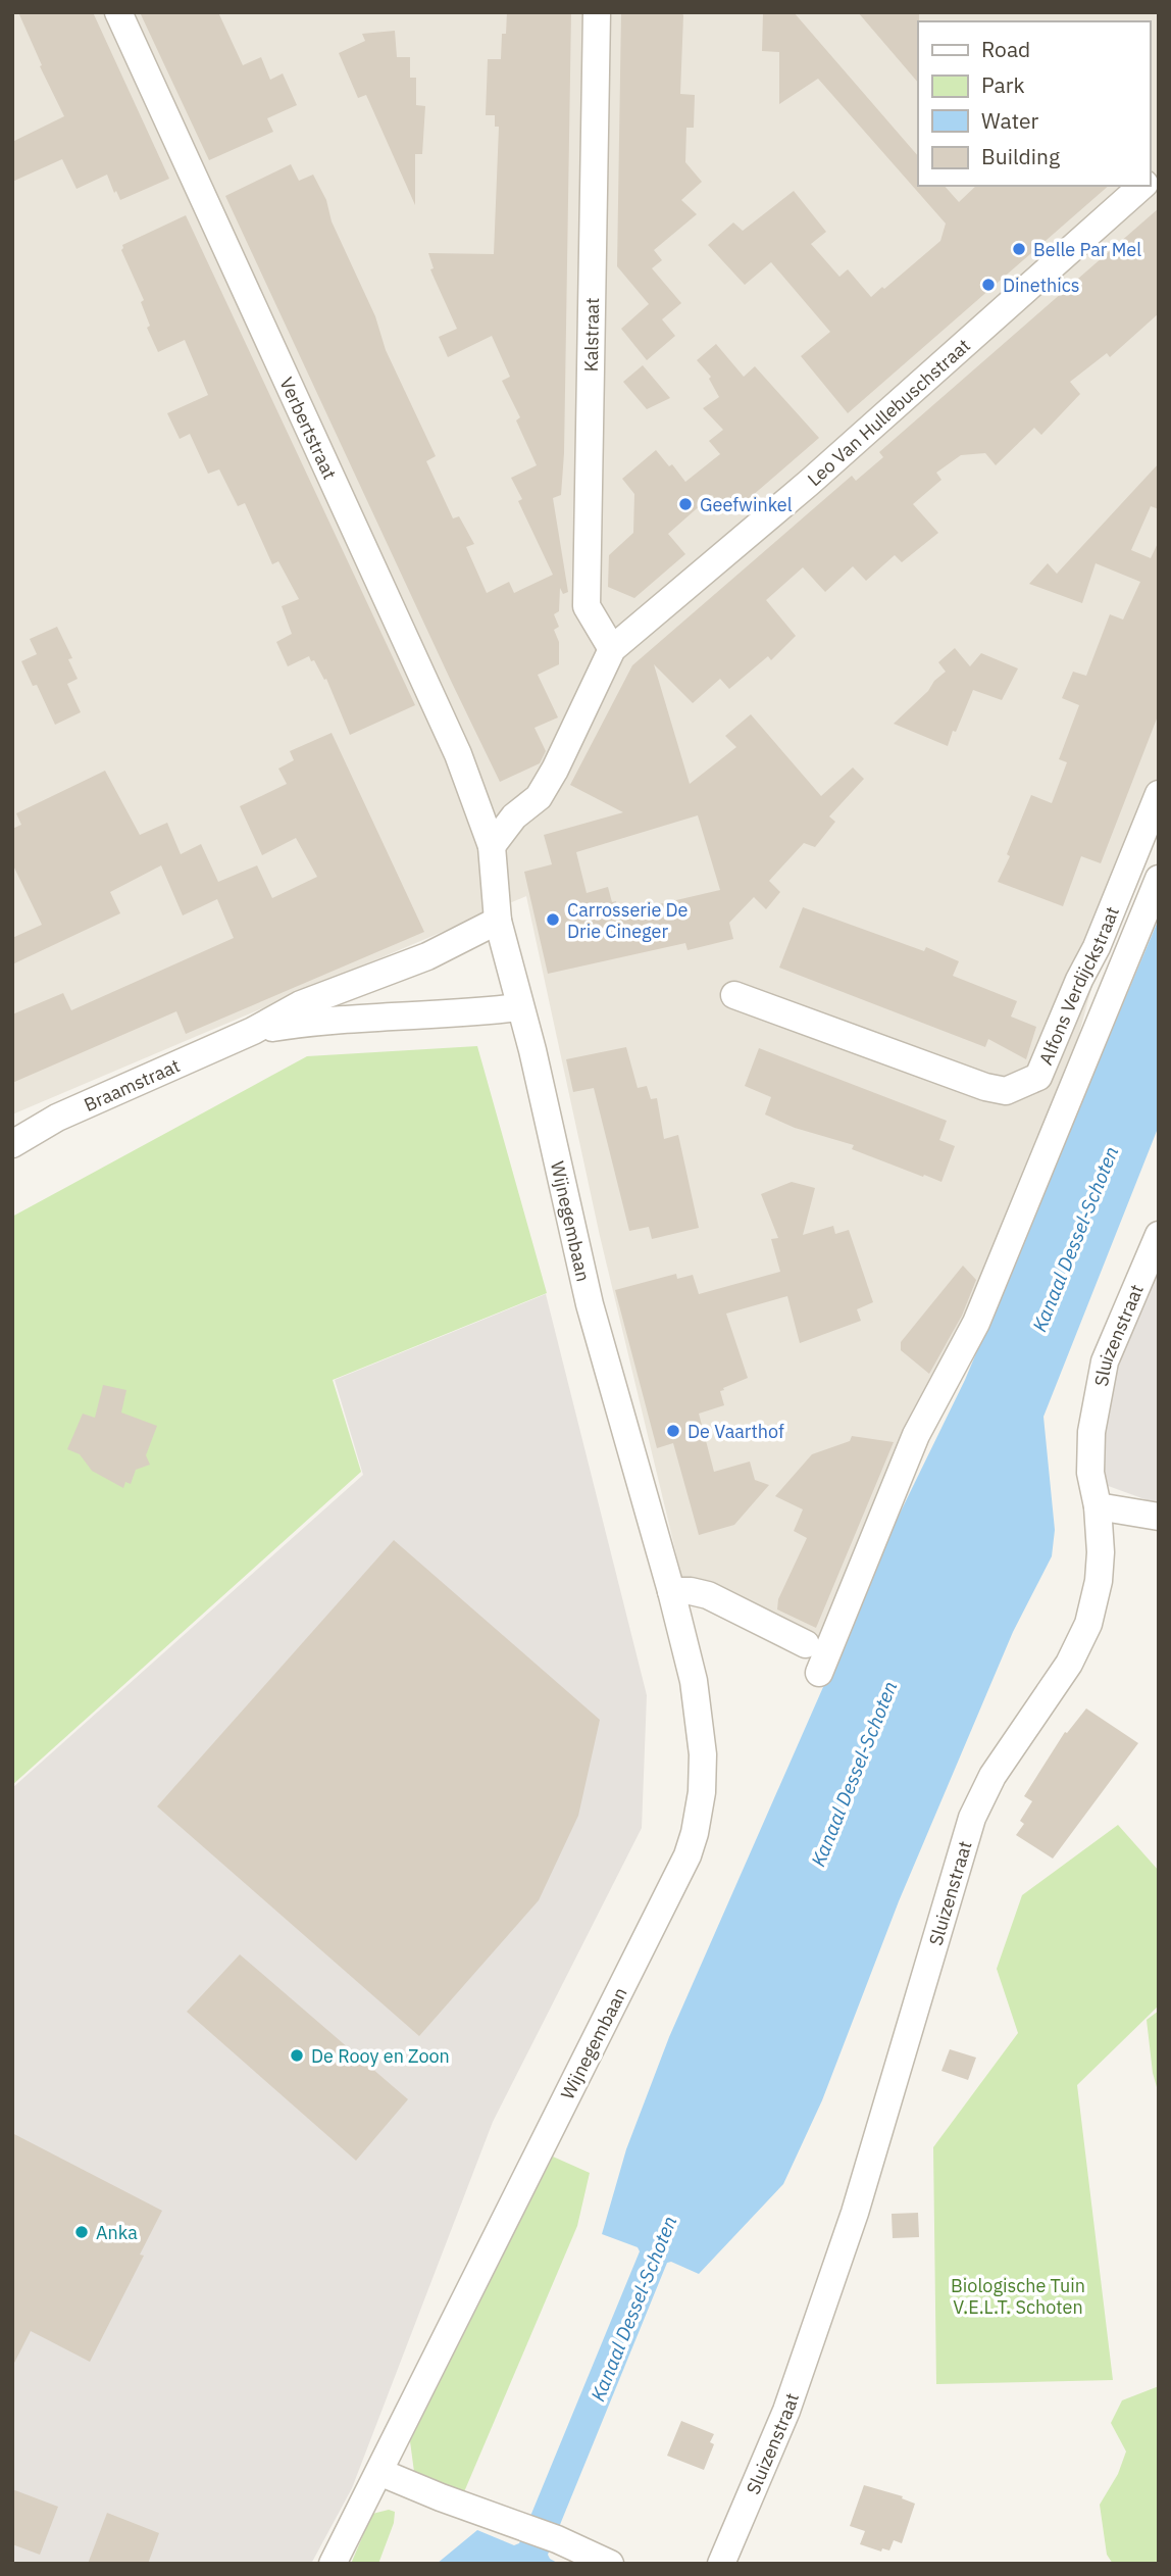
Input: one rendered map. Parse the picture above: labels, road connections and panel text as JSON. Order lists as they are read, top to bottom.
{
  "streets": {
    "street": [
      "Kalstraat",
      "Leo Van Hullebuschstraat",
      "Verbertstraat",
      "Alfons Verdijckstraat",
      "Braamstraat",
      "Wijnegembaan",
      "Sluizenstraat"
    ]
  },
  "crossings": [
    ["Kalstraat", "Leo Van Hullebuschstraat"],
    ["Leo Van Hullebuschstraat", "Verbertstraat"],
    ["Leo Van Hullebuschstraat", "Wijnegembaan"],
    ["Verbertstraat", "Wijnegembaan"],
    ["Braamstraat", "Wijnegembaan"]
  ],
  "water": ["Kanaal Dessel-Schoten"],
  "parks": ["Biologische Tuin V.E.L.T. Schoten"],
  "places": [
    "Belle Par Mel",
    "Dinethics",
    "Geefwinkel",
    "Carrosserie De Drie Cineger",
    "De Vaarthof",
    "De Rooy en Zoon",
    "Anka"
  ],
  "legend": [
    "Road",
    "Park",
    "Water",
    "Building"
  ]
}
